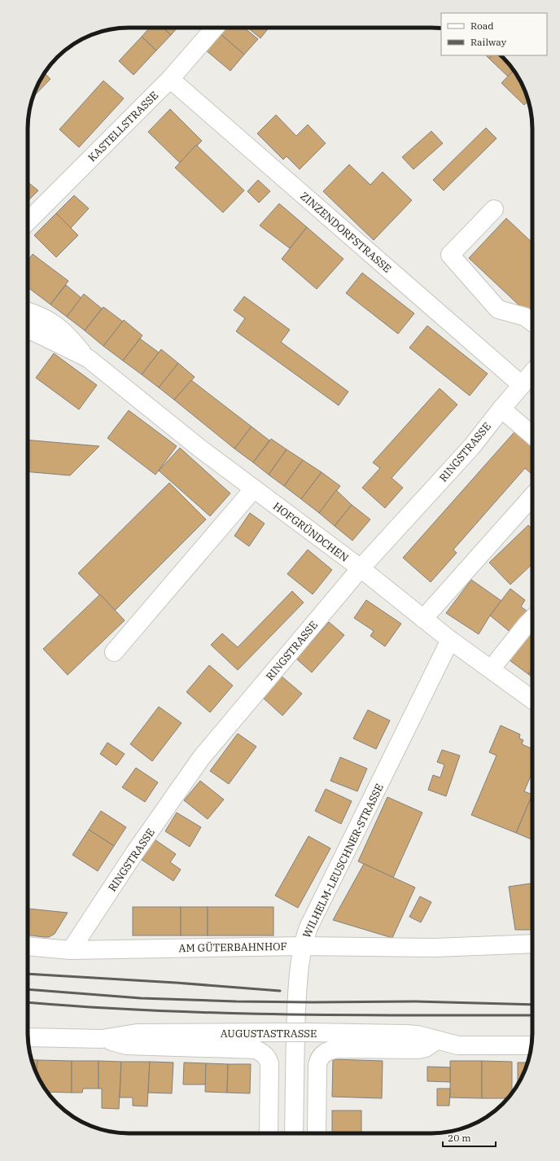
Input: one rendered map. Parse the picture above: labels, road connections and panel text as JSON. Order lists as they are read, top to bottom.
{
  "streets": {
    "street": [
      "KASTELLSTRASSE",
      "ZINZENDORFSTRASSE",
      "RINGSTRASSE",
      "HOFGRÜNDCHEN",
      "WILHELM-LEUSCHNER-STRASSE",
      "AM GÜTERBAHNHOF",
      "AUGUSTASTRASSE"
    ]
  },
  "crossings": [
    ["KASTELLSTRASSE", "ZINZENDORFSTRASSE"],
    ["ZINZENDORFSTRASSE", "RINGSTRASSE"],
    ["RINGSTRASSE", "HOFGRÜNDCHEN"],
    ["RINGSTRASSE", "AM GÜTERBAHNHOF"],
    ["HOFGRÜNDCHEN", "WILHELM-LEUSCHNER-STRASSE"],
    ["WILHELM-LEUSCHNER-STRASSE", "AM GÜTERBAHNHOF"]
  ],
  "legend": ["Road", "Railway"],
  "scale_bar": "20 m"
}
